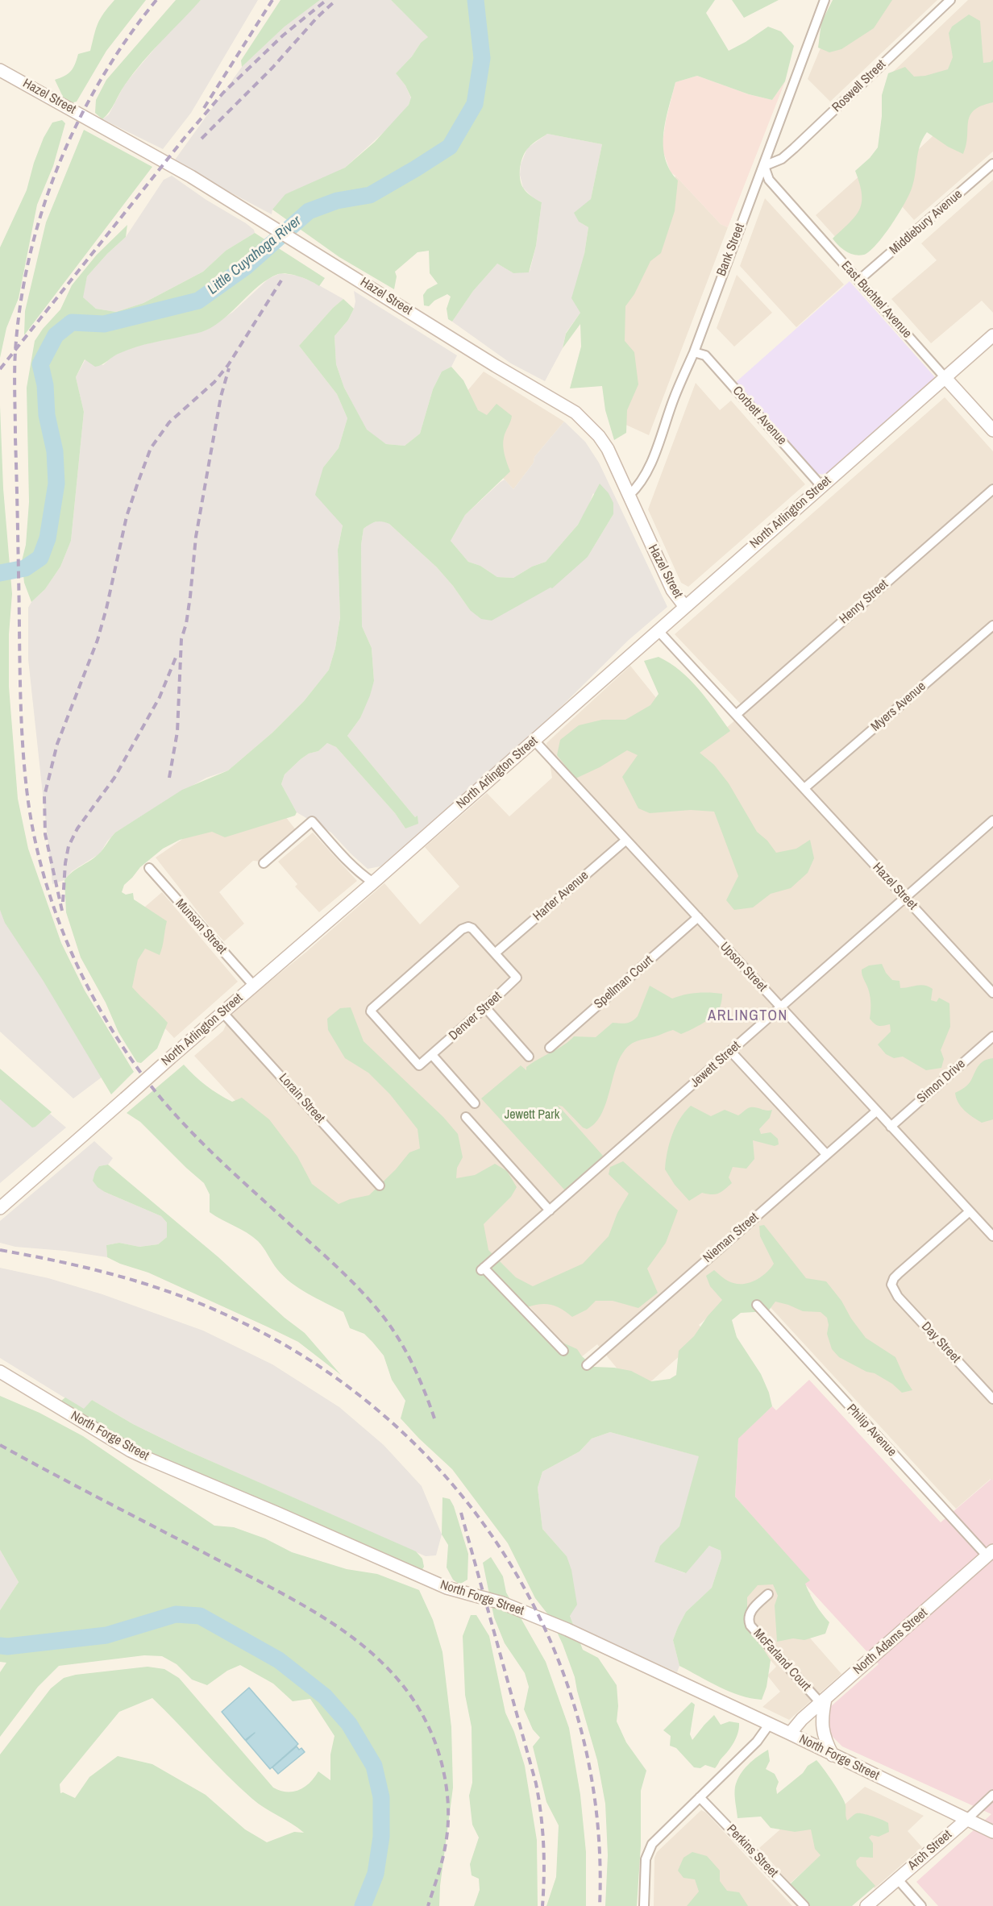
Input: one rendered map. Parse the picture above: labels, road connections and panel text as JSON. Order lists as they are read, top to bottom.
{
  "streets": {
    "street": [
      "Roswell Street",
      "Hazel Street",
      "Middlebury Avenue",
      "Bank Street",
      "East Buchtel Avenue",
      "Corbett Avenue",
      "North Arlington Street",
      "Henry Street",
      "Myers Avenue",
      "Harter Avenue",
      "Munson Street",
      "Upson Street",
      "Spellman Court",
      "Denver Street",
      "Jewett Street",
      "Simon Drive",
      "Lorain Street",
      "Nieman Street",
      "Day Street",
      "Philip Avenue",
      "North Forge Street",
      "North Adams Street",
      "McFarland Court",
      "Arch Street",
      "Perkins Street"
    ]
  },
  "crossings": [
    ["Roswell Street", "Bank Street"],
    ["Roswell Street", "East Buchtel Avenue"],
    ["Hazel Street", "Bank Street"],
    ["Hazel Street", "North Arlington Street"],
    ["Hazel Street", "Henry Street"],
    ["Hazel Street", "Myers Avenue"],
    ["Hazel Street", "Jewett Street"],
    ["Middlebury Avenue", "East Buchtel Avenue"],
    ["Bank Street", "East Buchtel Avenue"],
    ["Bank Street", "Corbett Avenue"],
    ["East Buchtel Avenue", "North Arlington Street"],
    ["Corbett Avenue", "North Arlington Street"],
    ["North Arlington Street", "Munson Street"],
    ["North Arlington Street", "Upson Street"],
    ["North Arlington Street", "Lorain Street"],
    ["Harter Avenue", "Upson Street"],
    ["Harter Avenue", "Denver Street"],
    ["Upson Street", "Spellman Court"],
    ["Upson Street", "Jewett Street"],
    ["Upson Street", "Simon Drive"],
    ["Upson Street", "Nieman Street"],
    ["Upson Street", "Day Street"],
    ["Philip Avenue", "North Adams Street"],
    ["North Forge Street", "North Adams Street"],
    ["North Forge Street", "Arch Street"],
    ["North Adams Street", "McFarland Court"]
  ],
  "districts": ["ARLINGTON"],
  "water": ["Little Cuyahoga River"],
  "parks": ["Jewett Park"]
}
